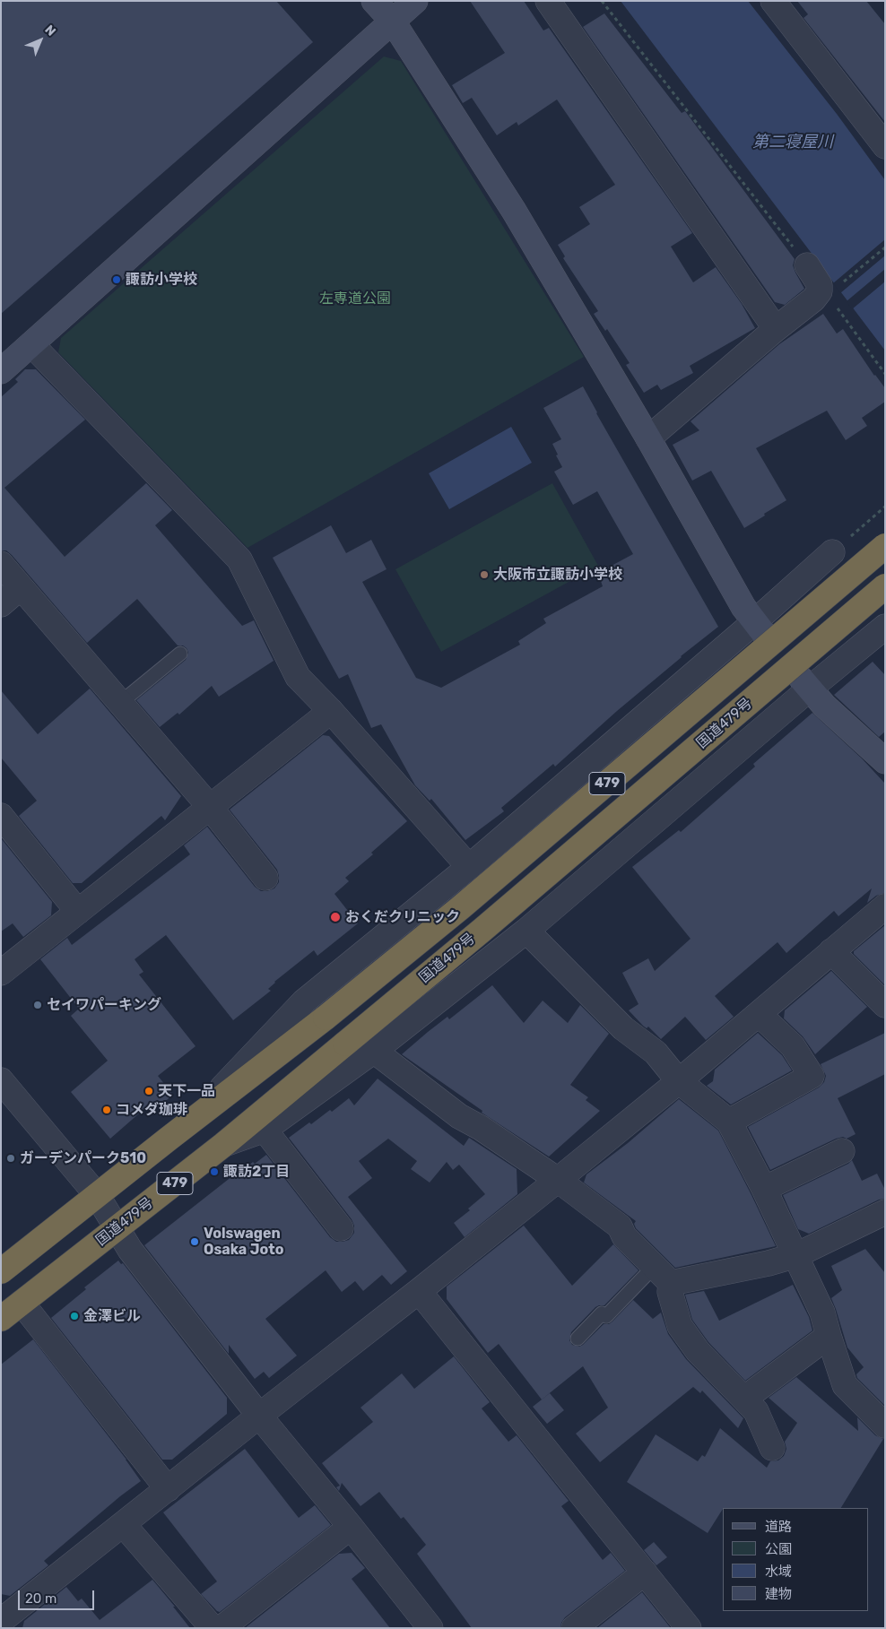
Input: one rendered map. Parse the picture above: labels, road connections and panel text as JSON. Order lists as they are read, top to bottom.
{
  "streets": {
    "highway": ["国道479号", "479"]
  },
  "water": ["第二寝屋川"],
  "parks": ["左専道公園"],
  "places": [
    "諏訪小学校",
    "大阪市立諏訪小学校",
    "おくだクリニック",
    "セイワパーキング",
    "天下一品",
    "コメダ珈琲",
    "ガーデンパーク510",
    "諏訪2丁目",
    "Volswagen Osaka Joto",
    "金澤ビル"
  ],
  "legend": [
    "道路",
    "公園",
    "水域",
    "建物"
  ],
  "scale_bar": "20 m",
  "north": "top right"
}
